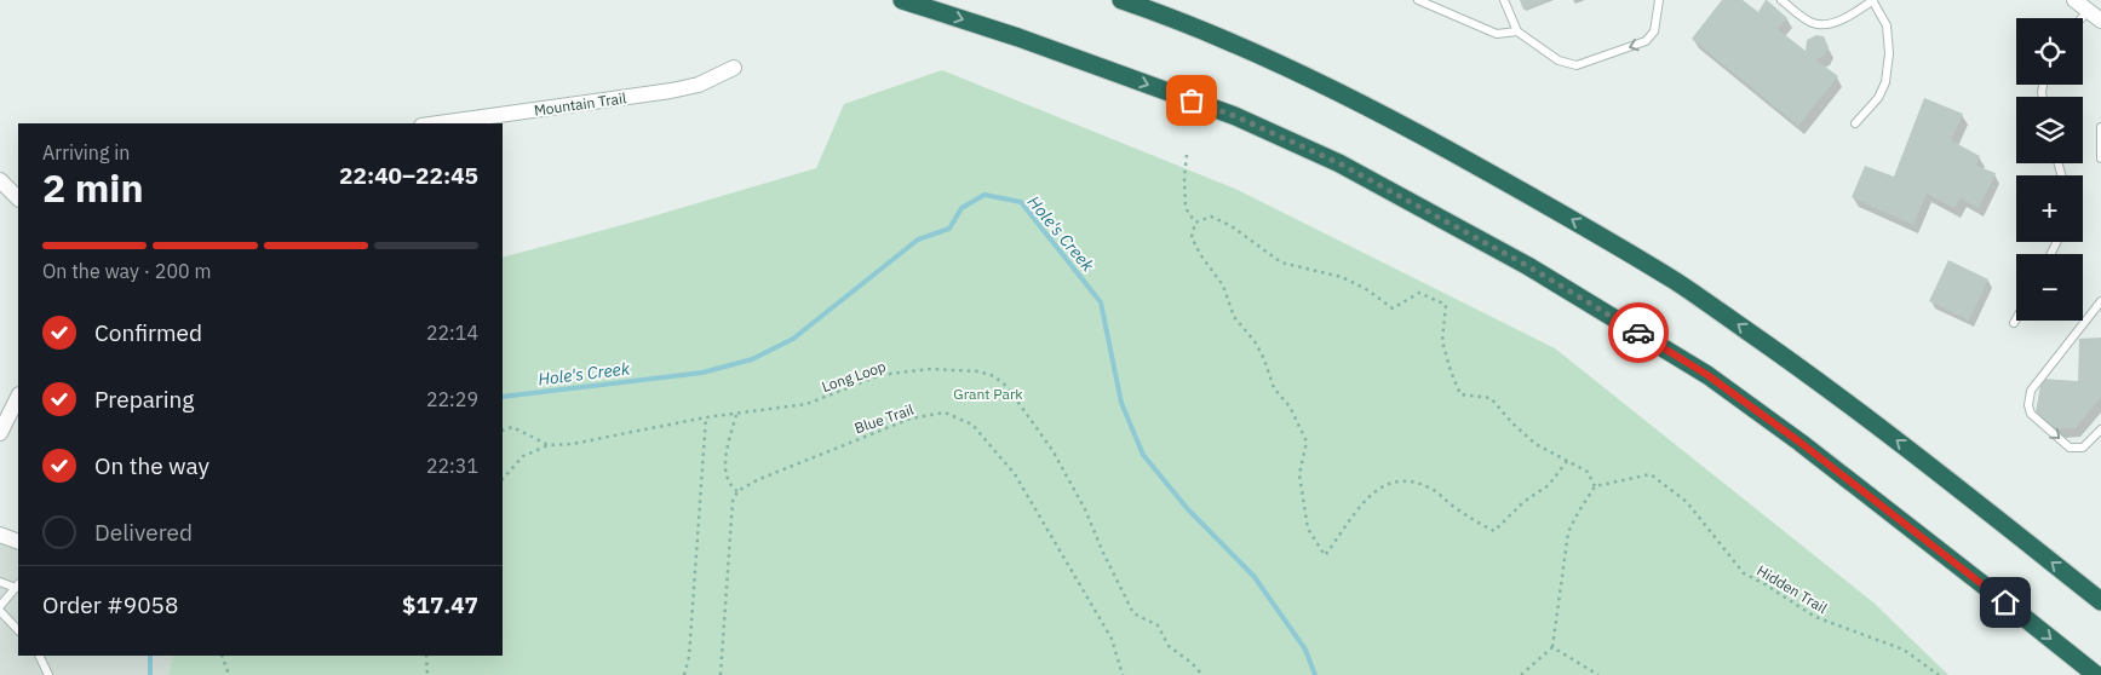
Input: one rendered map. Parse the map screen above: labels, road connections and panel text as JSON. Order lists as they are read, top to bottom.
{
  "streets": {
    "street": ["Mountain Trail"],
    "path": ["Long Loop", "Blue Trail", "Hidden Trail"]
  },
  "water": ["Hole's Creek"],
  "parks": ["Grant Park"],
  "page": {
    "map_buttons": ["+", "−"],
    "heading": ["2 min", "Arriving in", "22:40–22:45"],
    "panel": ["Order #9058", "$17.47"],
    "bar": "On the way · 200 m",
    "list": [
      ["Confirmed", "22:14"],
      ["Preparing", "22:29"],
      ["On the way", "22:31"],
      "Delivered"
    ]
  }
}
